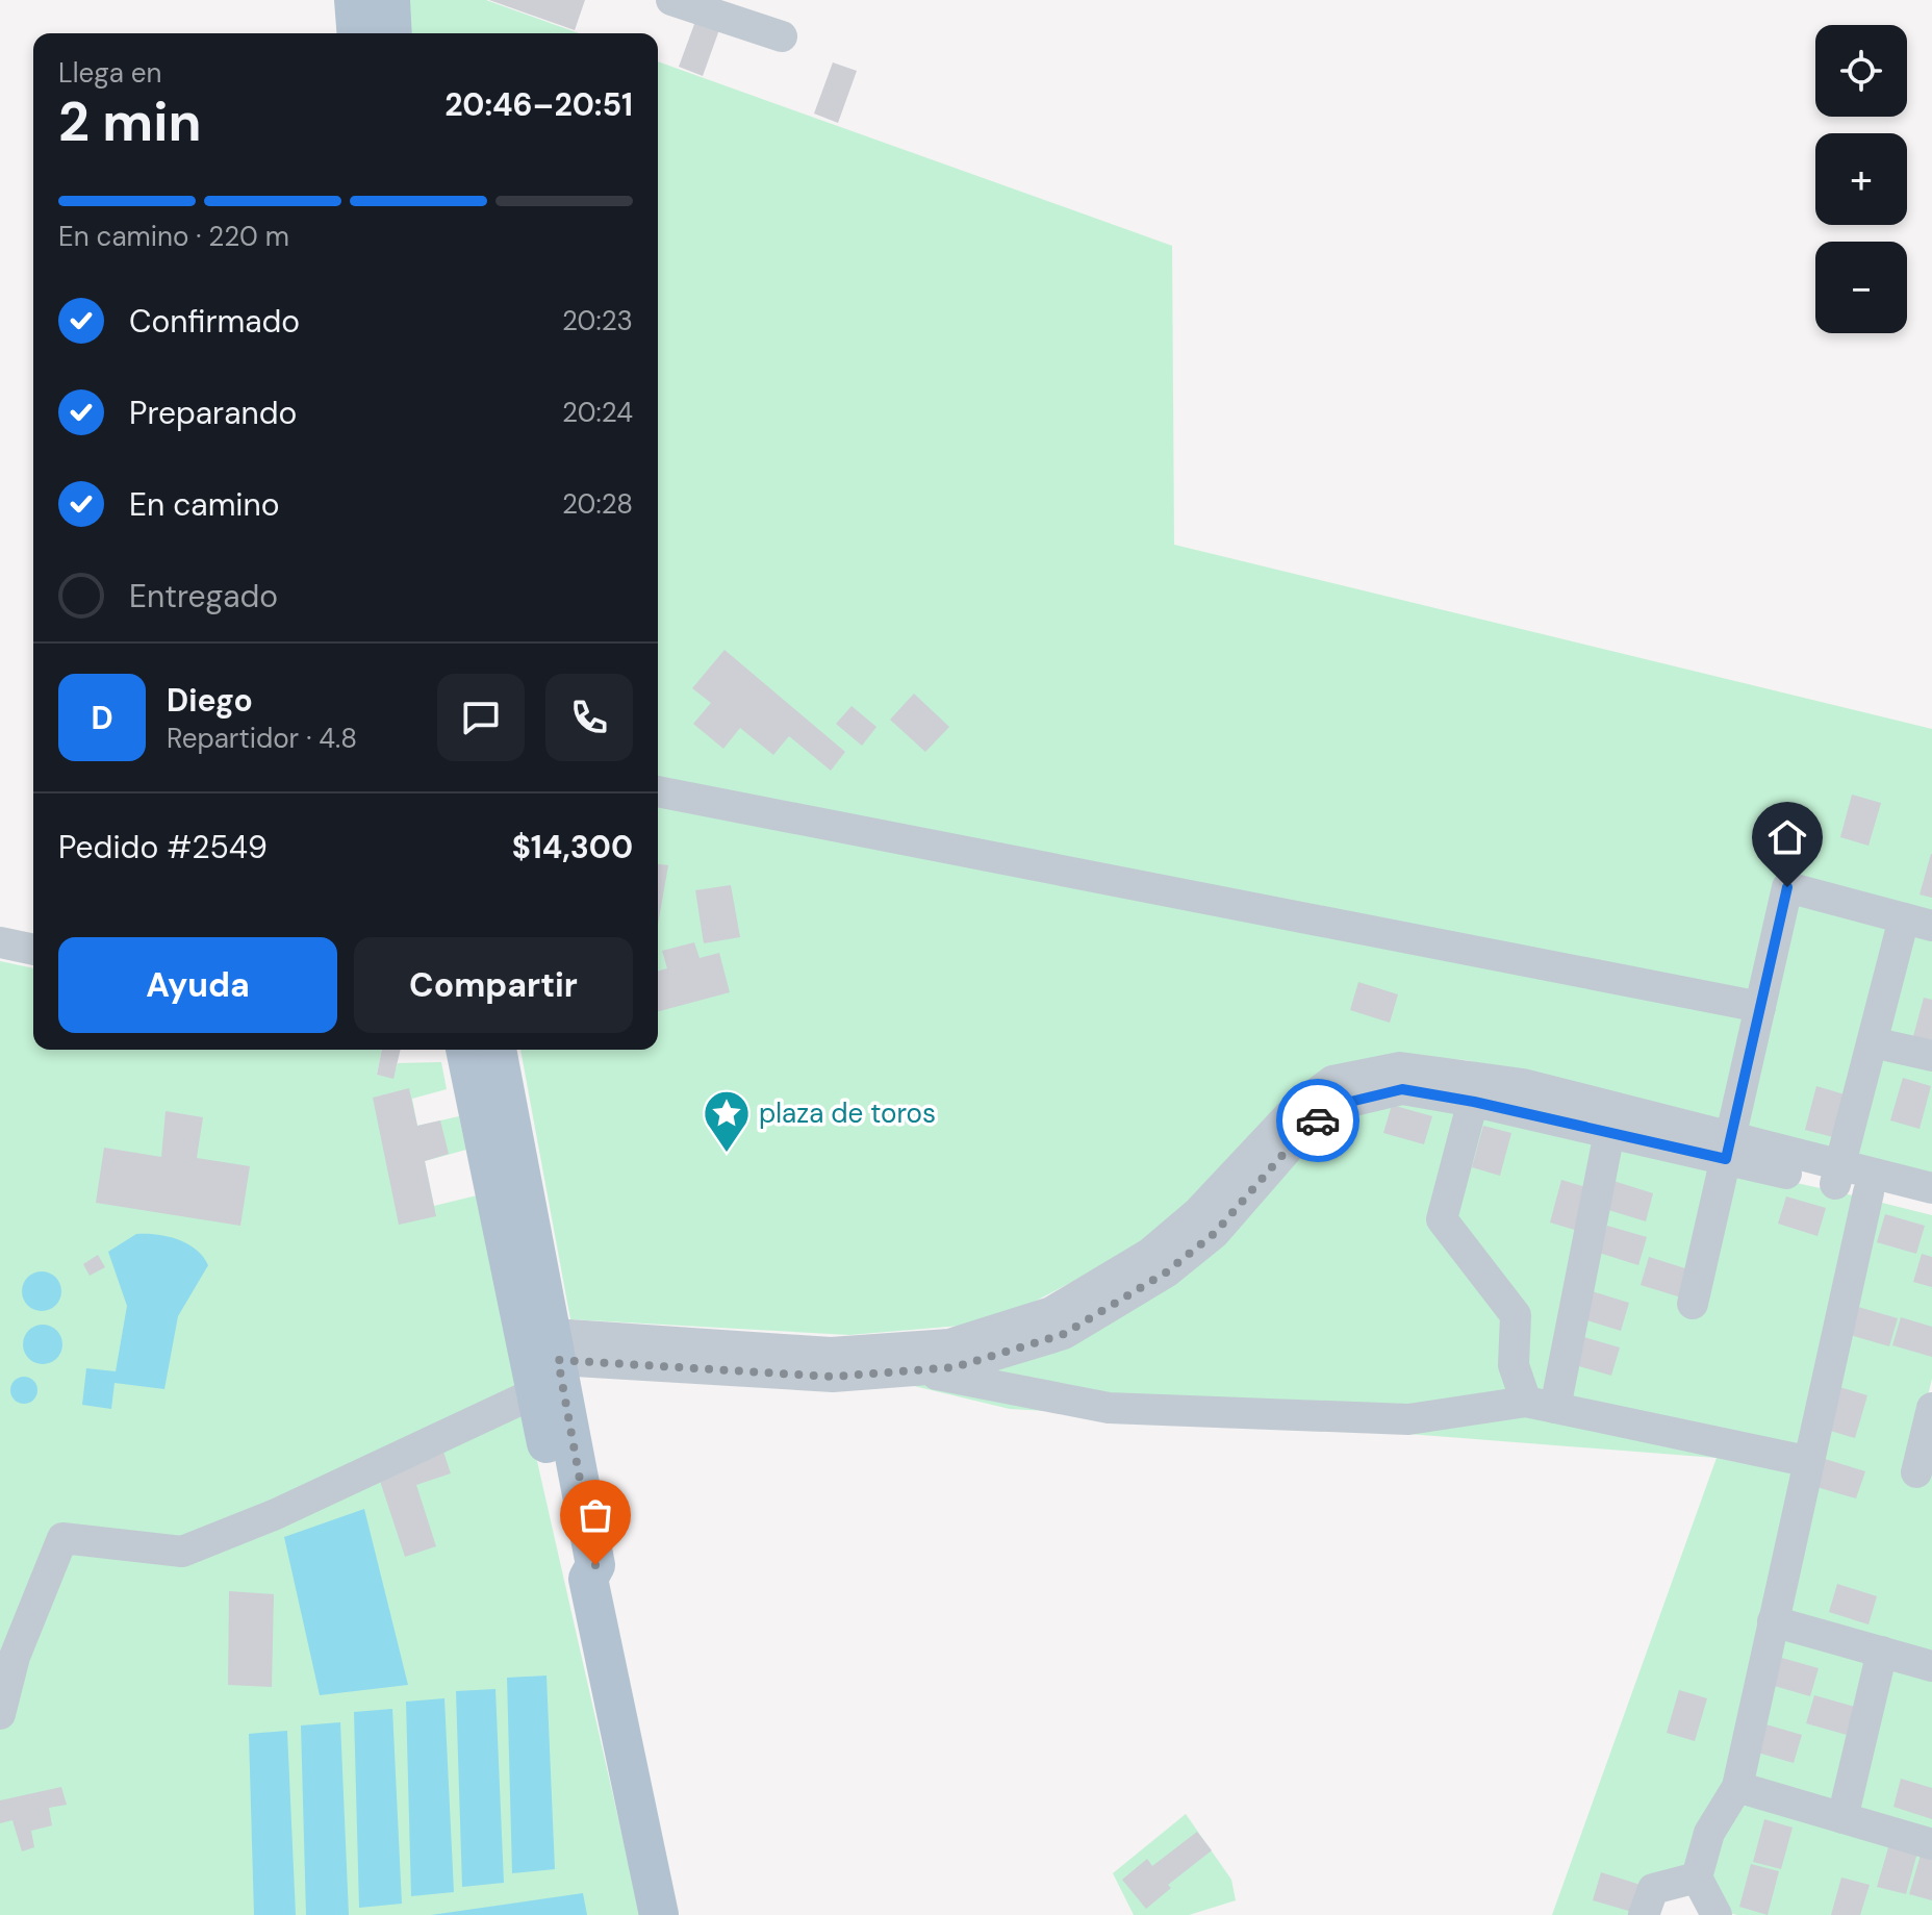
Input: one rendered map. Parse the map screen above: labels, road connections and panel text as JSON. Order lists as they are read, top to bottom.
{
  "places": {
    "place": ["plaza de toros"]
  },
  "page": {
    "map_buttons": ["+", "−"],
    "heading": ["2 min", "Llega en", "20:46–20:51"],
    "panel": [
      "Diego",
      "Repartidor · 4.8",
      "Pedido #2549",
      "$14,300"
    ],
    "bar": "En camino · 220 m",
    "list": [
      ["Confirmado", "20:23"],
      ["Preparando", "20:24"],
      ["En camino", "20:28"],
      "Entregado"
    ],
    "round": "D",
    "buttons": ["Ayuda", "Compartir"]
  }
}
